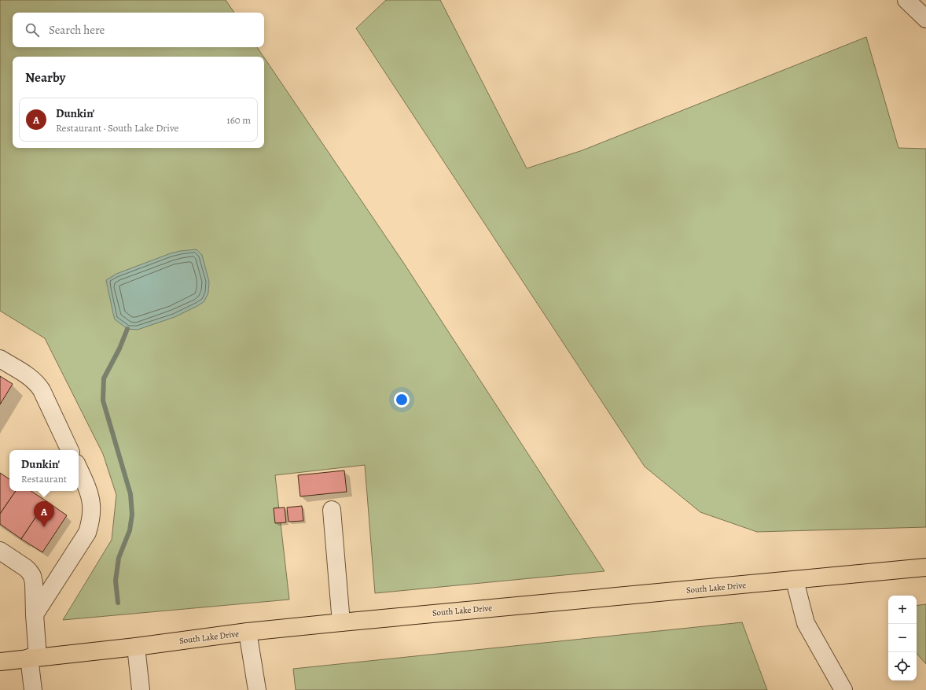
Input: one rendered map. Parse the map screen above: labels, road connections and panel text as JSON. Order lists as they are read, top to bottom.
{
  "streets": {
    "main road": ["South Lake Drive"]
  },
  "page": {
    "search": "Search here",
    "heading": "Nearby",
    "list": [
      {
        "mark": "A",
        "name": "Dunkin'",
        "note": "Restaurant · South Lake Drive",
        "value": "160 m"
      }
    ],
    "popup": ["Dunkin'", "Restaurant"],
    "pins": "A",
    "map_buttons": ["+", "−"]
  }
}
